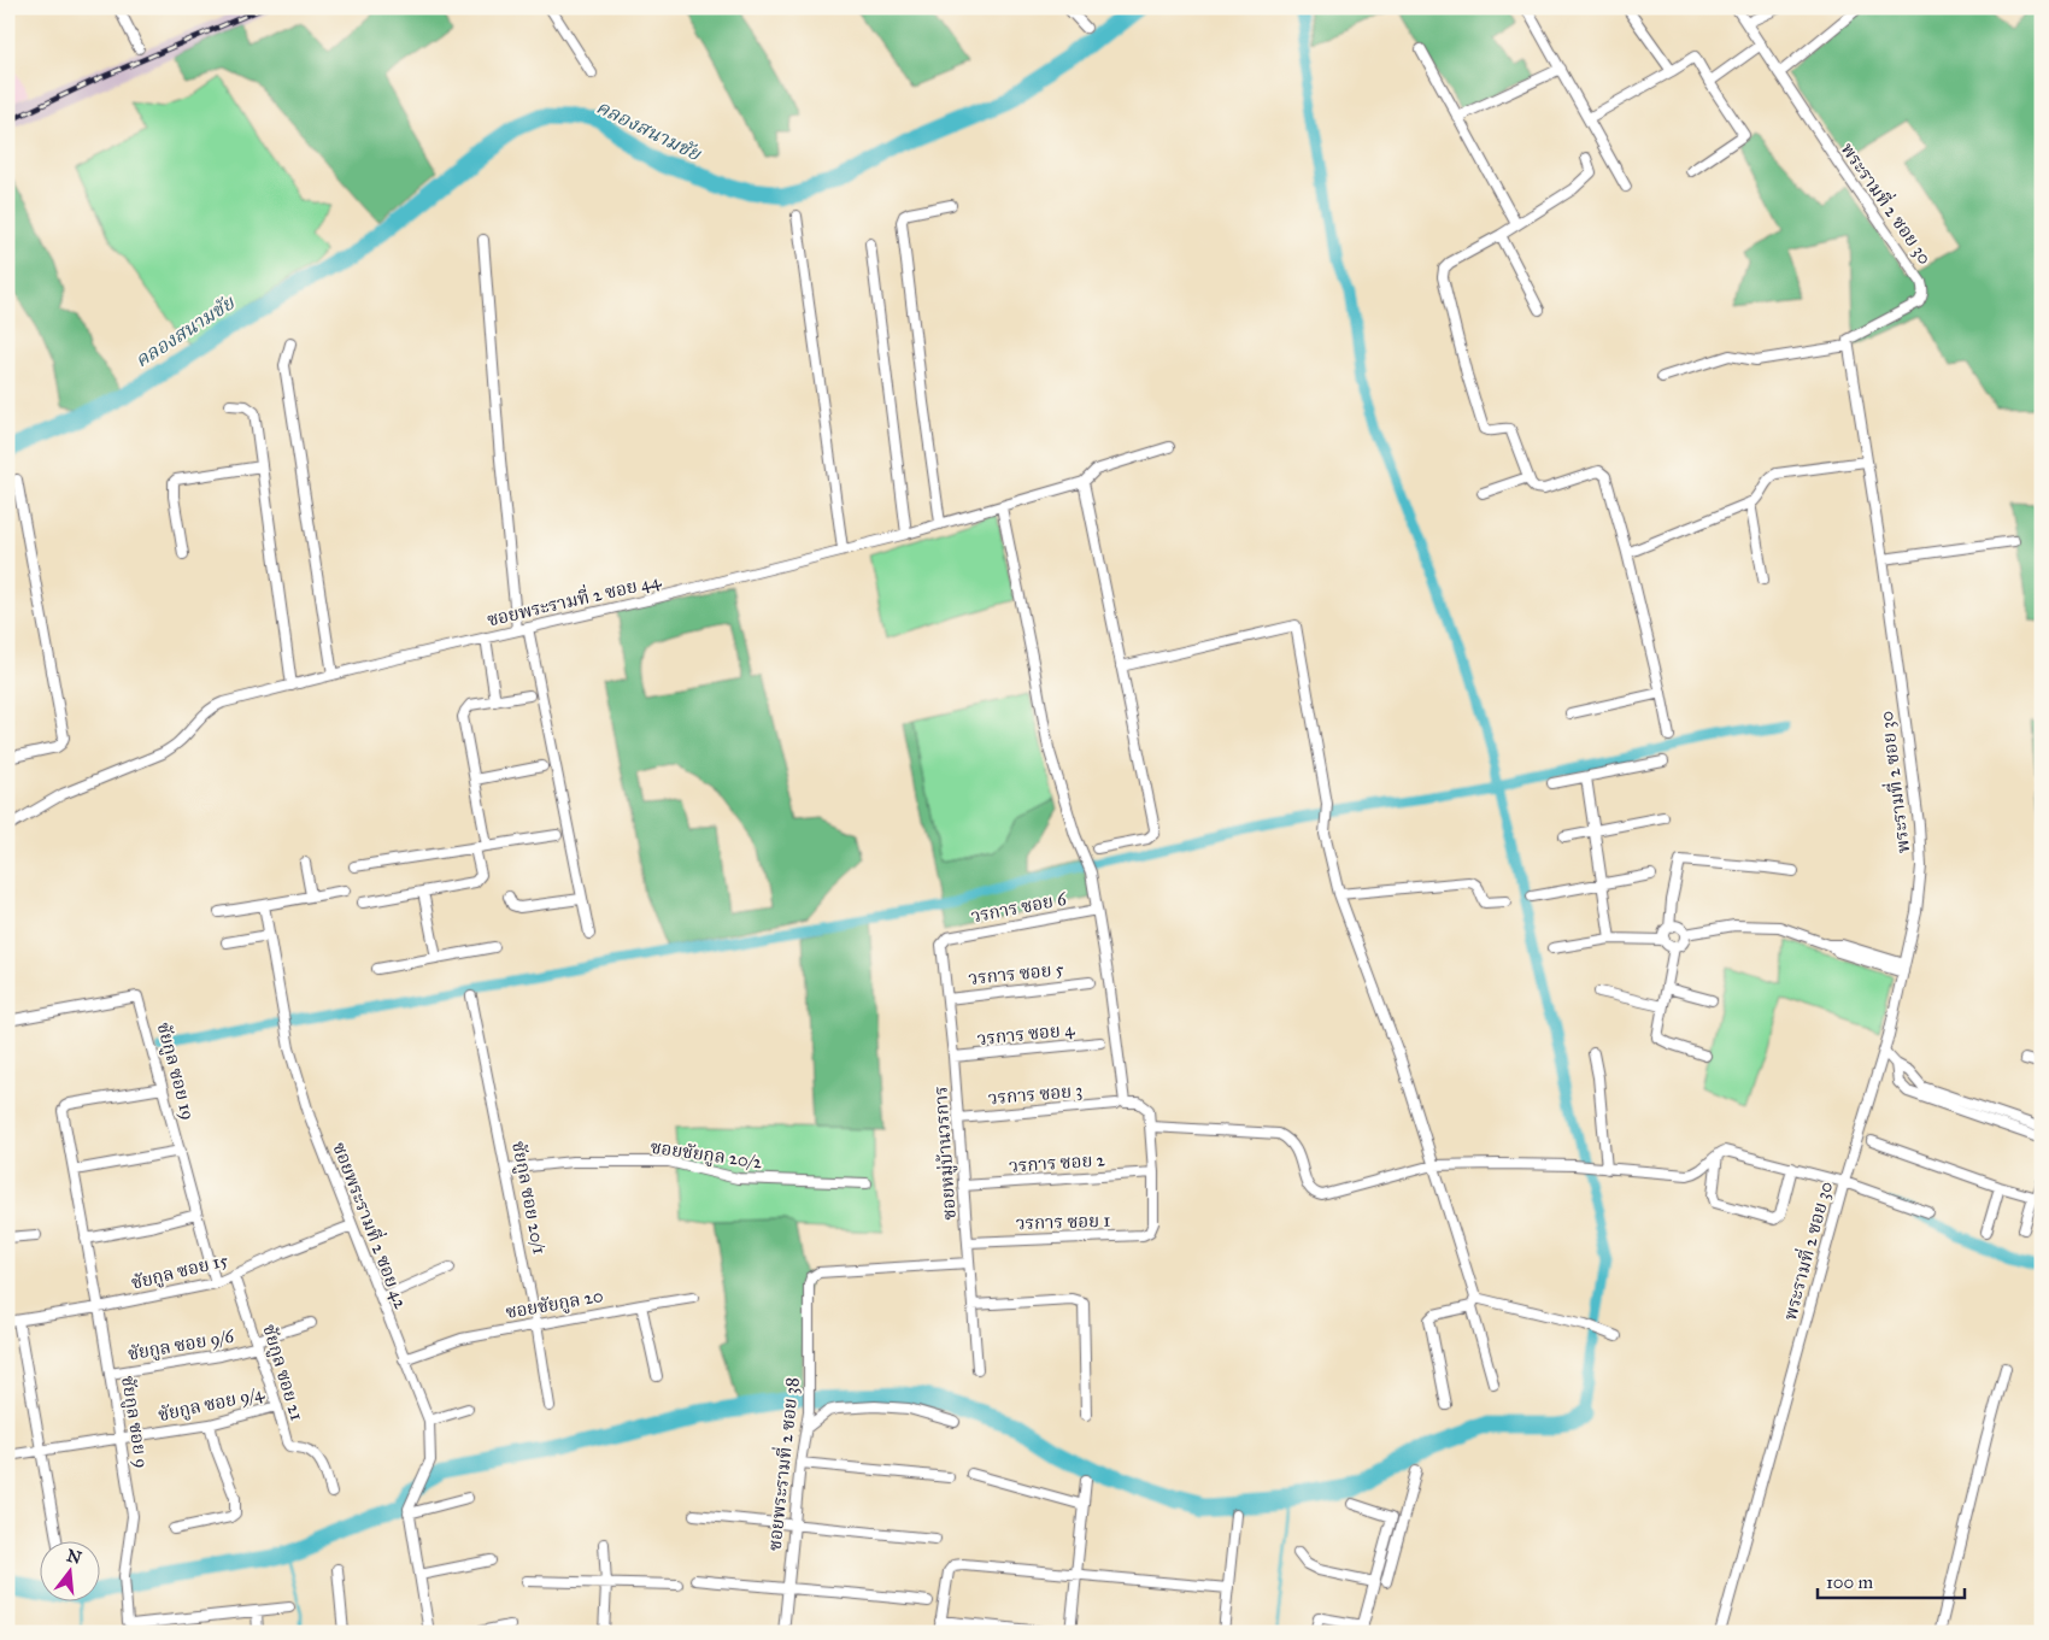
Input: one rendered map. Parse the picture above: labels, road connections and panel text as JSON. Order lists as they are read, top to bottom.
{
  "streets": {
    "street": [
      "พระรามที่ 2 ซอย 30",
      "ซอยพระรามที่ 2 ซอย 44",
      "วรการ ซอย 6",
      "วรการ ซอย 5",
      "วรการ ซอย 4",
      "ชัยกูล ซอย 19",
      "วรการ ซอย 3",
      "ซอยหมู่บ้านวรการ",
      "ซอยชัยกูล 20/2",
      "วรการ ซอย 2",
      "ชัยกูล ซอย 20/1",
      "วรการ ซอย 1",
      "ซอยพระรามที่ 2 ซอย 42",
      "ชัยกูล ซอย 15",
      "ซอยชัยกูล 20",
      "ชัยกูล ซอย 9/6",
      "ชัยกูล ซอย 21",
      "ชัยกูล ซอย 9/4",
      "ชัยกูล ซอย 9",
      "ซอยพระรามที่ 2 ซอย 38"
    ]
  },
  "crossings": [
    ["วรการ ซอย 6", "ซอยหมู่บ้านวรการ"],
    ["วรการ ซอย 5", "ซอยหมู่บ้านวรการ"],
    ["วรการ ซอย 4", "ซอยหมู่บ้านวรการ"],
    ["ชัยกูล ซอย 19", "ชัยกูล ซอย 15"],
    ["ชัยกูล ซอย 19", "ชัยกูล ซอย 9"],
    ["วรการ ซอย 3", "ซอยหมู่บ้านวรการ"],
    ["ซอยหมู่บ้านวรการ", "วรการ ซอย 2"],
    ["ซอยหมู่บ้านวรการ", "วรการ ซอย 1"],
    ["ซอยหมู่บ้านวรการ", "ซอยพระรามที่ 2 ซอย 38"],
    ["ซอยชัยกูล 20/2", "ชัยกูล ซอย 20/1"],
    ["วรการ ซอย 2", "วรการ ซอย 1"],
    ["ชัยกูล ซอย 20/1", "ซอยชัยกูล 20"],
    ["ซอยพระรามที่ 2 ซอย 42", "ชัยกูล ซอย 15"],
    ["ซอยพระรามที่ 2 ซอย 42", "ซอยชัยกูล 20"],
    ["ชัยกูล ซอย 15", "ชัยกูล ซอย 21"],
    ["ชัยกูล ซอย 15", "ชัยกูล ซอย 9"],
    ["ชัยกูล ซอย 9/6", "ชัยกูล ซอย 21"],
    ["ชัยกูล ซอย 9/6", "ชัยกูล ซอย 9"],
    ["ชัยกูล ซอย 21", "ชัยกูล ซอย 9/4"],
    ["ชัยกูล ซอย 9/4", "ชัยกูล ซอย 9"]
  ],
  "water": ["คลองสนามชัย"],
  "scale_bar": "100 m",
  "north": "top"
}
